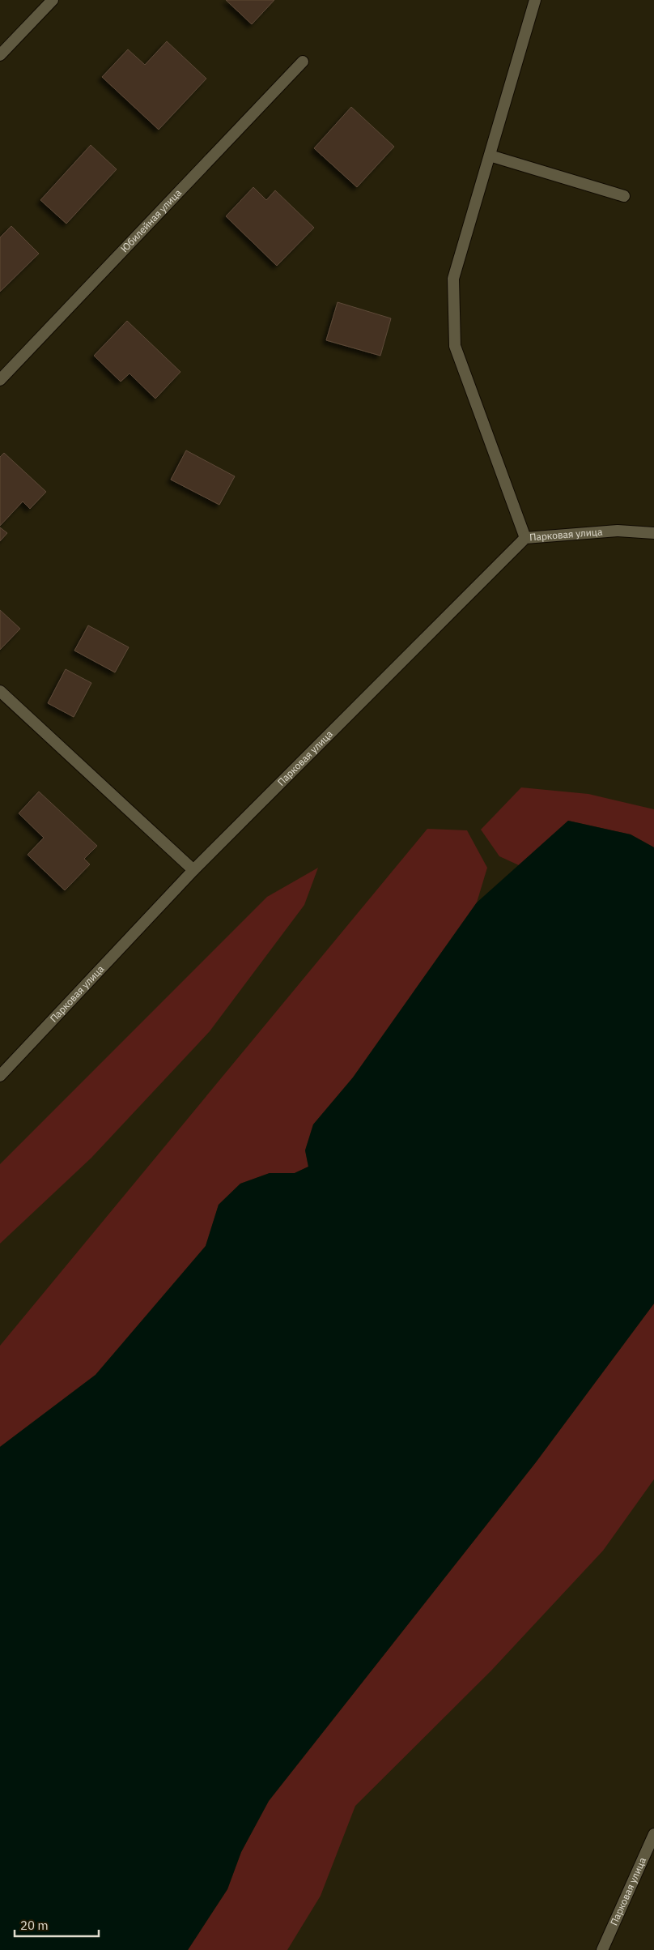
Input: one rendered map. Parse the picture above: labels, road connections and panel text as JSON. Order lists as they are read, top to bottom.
{
  "streets": {
    "street": ["Юбилейная улица", "Парковая улица"]
  },
  "scale_bar": "20 m"
}
